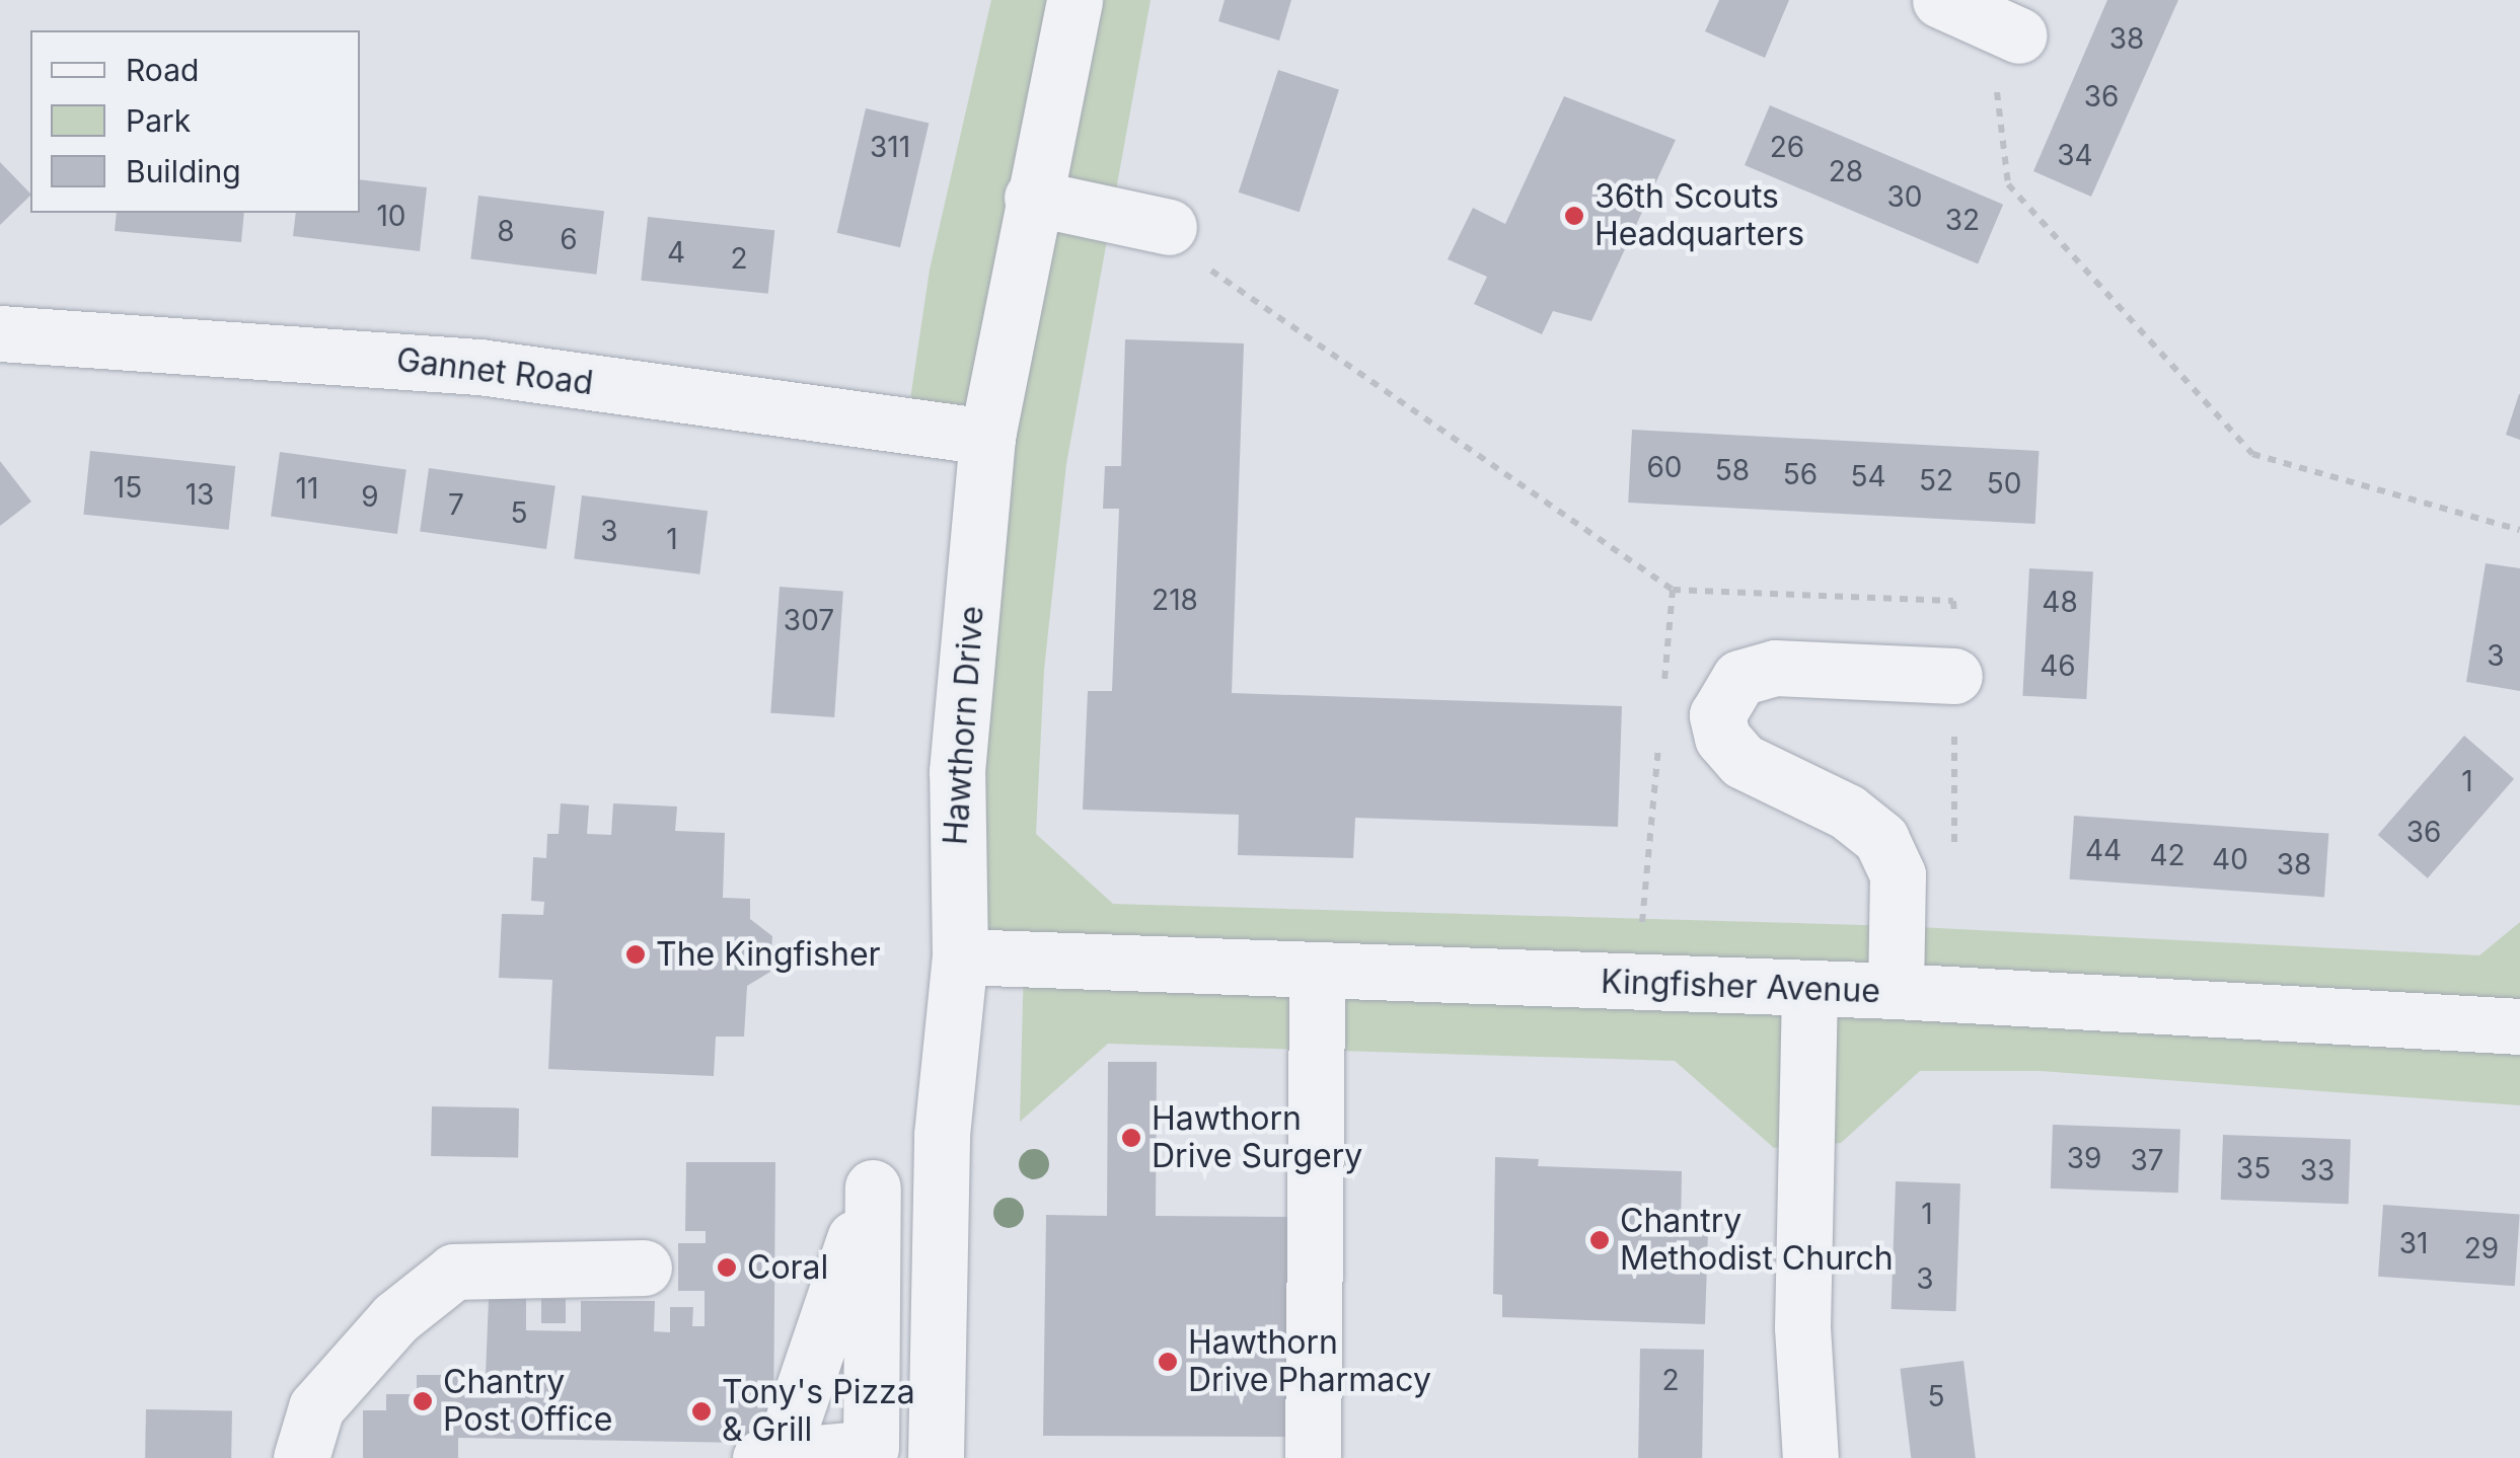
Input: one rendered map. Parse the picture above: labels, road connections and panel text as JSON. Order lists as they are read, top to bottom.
{
  "streets": {
    "street": ["Gannet Road", "Hawthorn Drive", "Kingfisher Avenue"]
  },
  "crossings": [
    ["Gannet Road", "Hawthorn Drive"],
    ["Hawthorn Drive", "Kingfisher Avenue"]
  ],
  "places": [
    "36th Scouts Headquarters",
    "The Kingfisher",
    "Hawthorn Drive Surgery",
    "Chantry Methodist Church",
    "Coral",
    "Hawthorn Drive Pharmacy",
    "Chantry Post Office",
    "Tony's Pizza & Grill"
  ],
  "house_numbers": [
    "38",
    "36",
    "311",
    "26",
    "34",
    "28",
    "30",
    "10",
    "32",
    "8",
    "6",
    "4",
    "2",
    "60",
    "58",
    "56",
    "54",
    "52",
    "50",
    "15",
    "11",
    "13",
    "9",
    "7",
    "5",
    "3",
    "1",
    "218",
    "48",
    "307",
    "3",
    "46",
    "1",
    "36",
    "44",
    "42",
    "40",
    "38",
    "39",
    "37",
    "35",
    "33",
    "1",
    "31",
    "29",
    "3",
    "2",
    "5"
  ],
  "legend": ["Road", "Park", "Building"]
}
